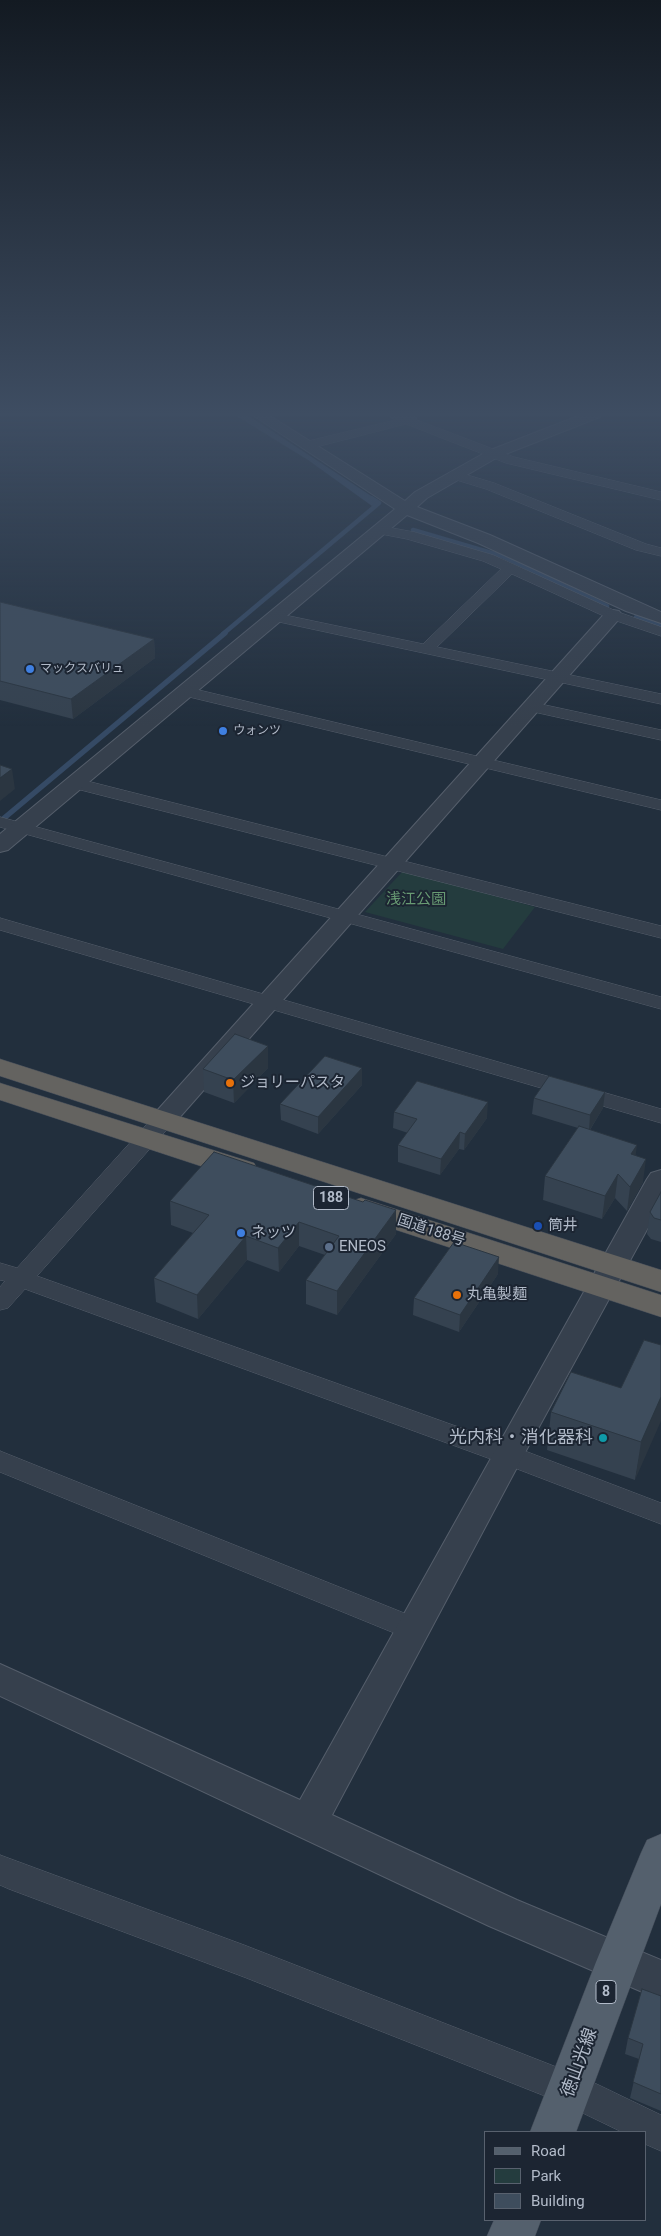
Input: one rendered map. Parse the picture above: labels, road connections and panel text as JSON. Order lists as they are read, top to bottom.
{
  "streets": {
    "highway": ["188", "国道188号"],
    "main road": ["8", "徳山光線"]
  },
  "parks": ["浅江公園"],
  "places": [
    "マックスバリュ",
    "ウォンツ",
    "ジョリーパスタ",
    "筒井",
    "ネッツ",
    "ENEOS",
    "丸亀製麺",
    "光内科・消化器科"
  ],
  "legend": ["Road", "Park", "Building"]
}
